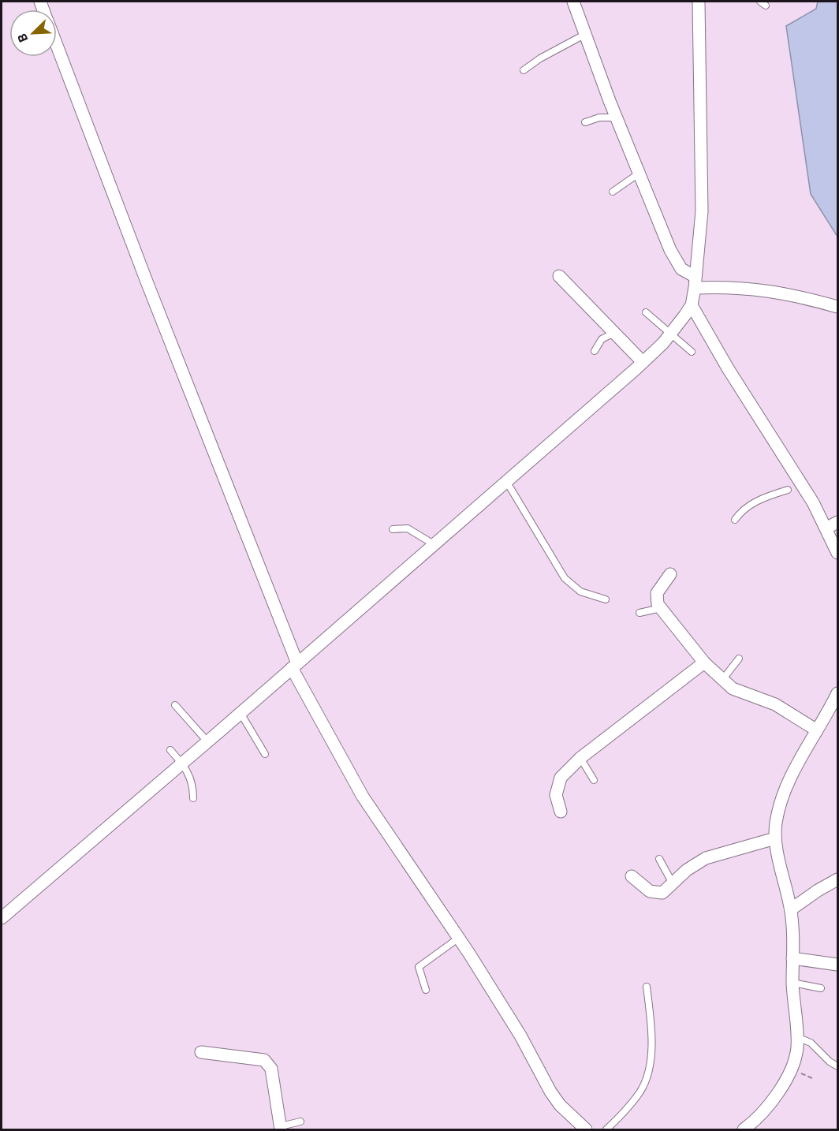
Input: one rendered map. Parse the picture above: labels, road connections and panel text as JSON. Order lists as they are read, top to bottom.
{
  "north": "bottom left"
}
